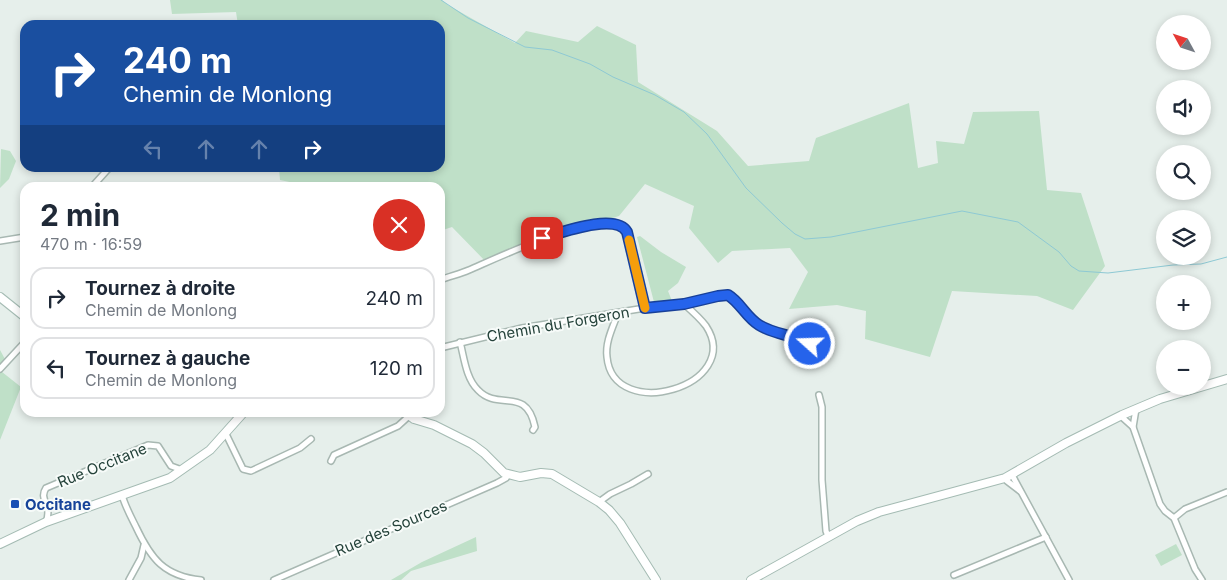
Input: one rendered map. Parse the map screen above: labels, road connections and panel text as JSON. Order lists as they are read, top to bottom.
{
  "streets": {
    "street": ["Chemin du Forgeron", "Rue Occitane", "Rue des Sources"]
  },
  "places": {
    "transit": ["Occitane"]
  },
  "north": "top left",
  "page": {
    "map_buttons": ["+", "−"],
    "turn": ["240 m", "Chemin de Monlong"],
    "heading": ["2 min", "470 m · 16:59"],
    "list": [
      {
        "name": "Tournez à droite",
        "note": "Chemin de Monlong",
        "value": "240 m"
      },
      {
        "name": "Tournez à gauche",
        "note": "Chemin de Monlong",
        "value": "120 m"
      }
    ]
  }
}
